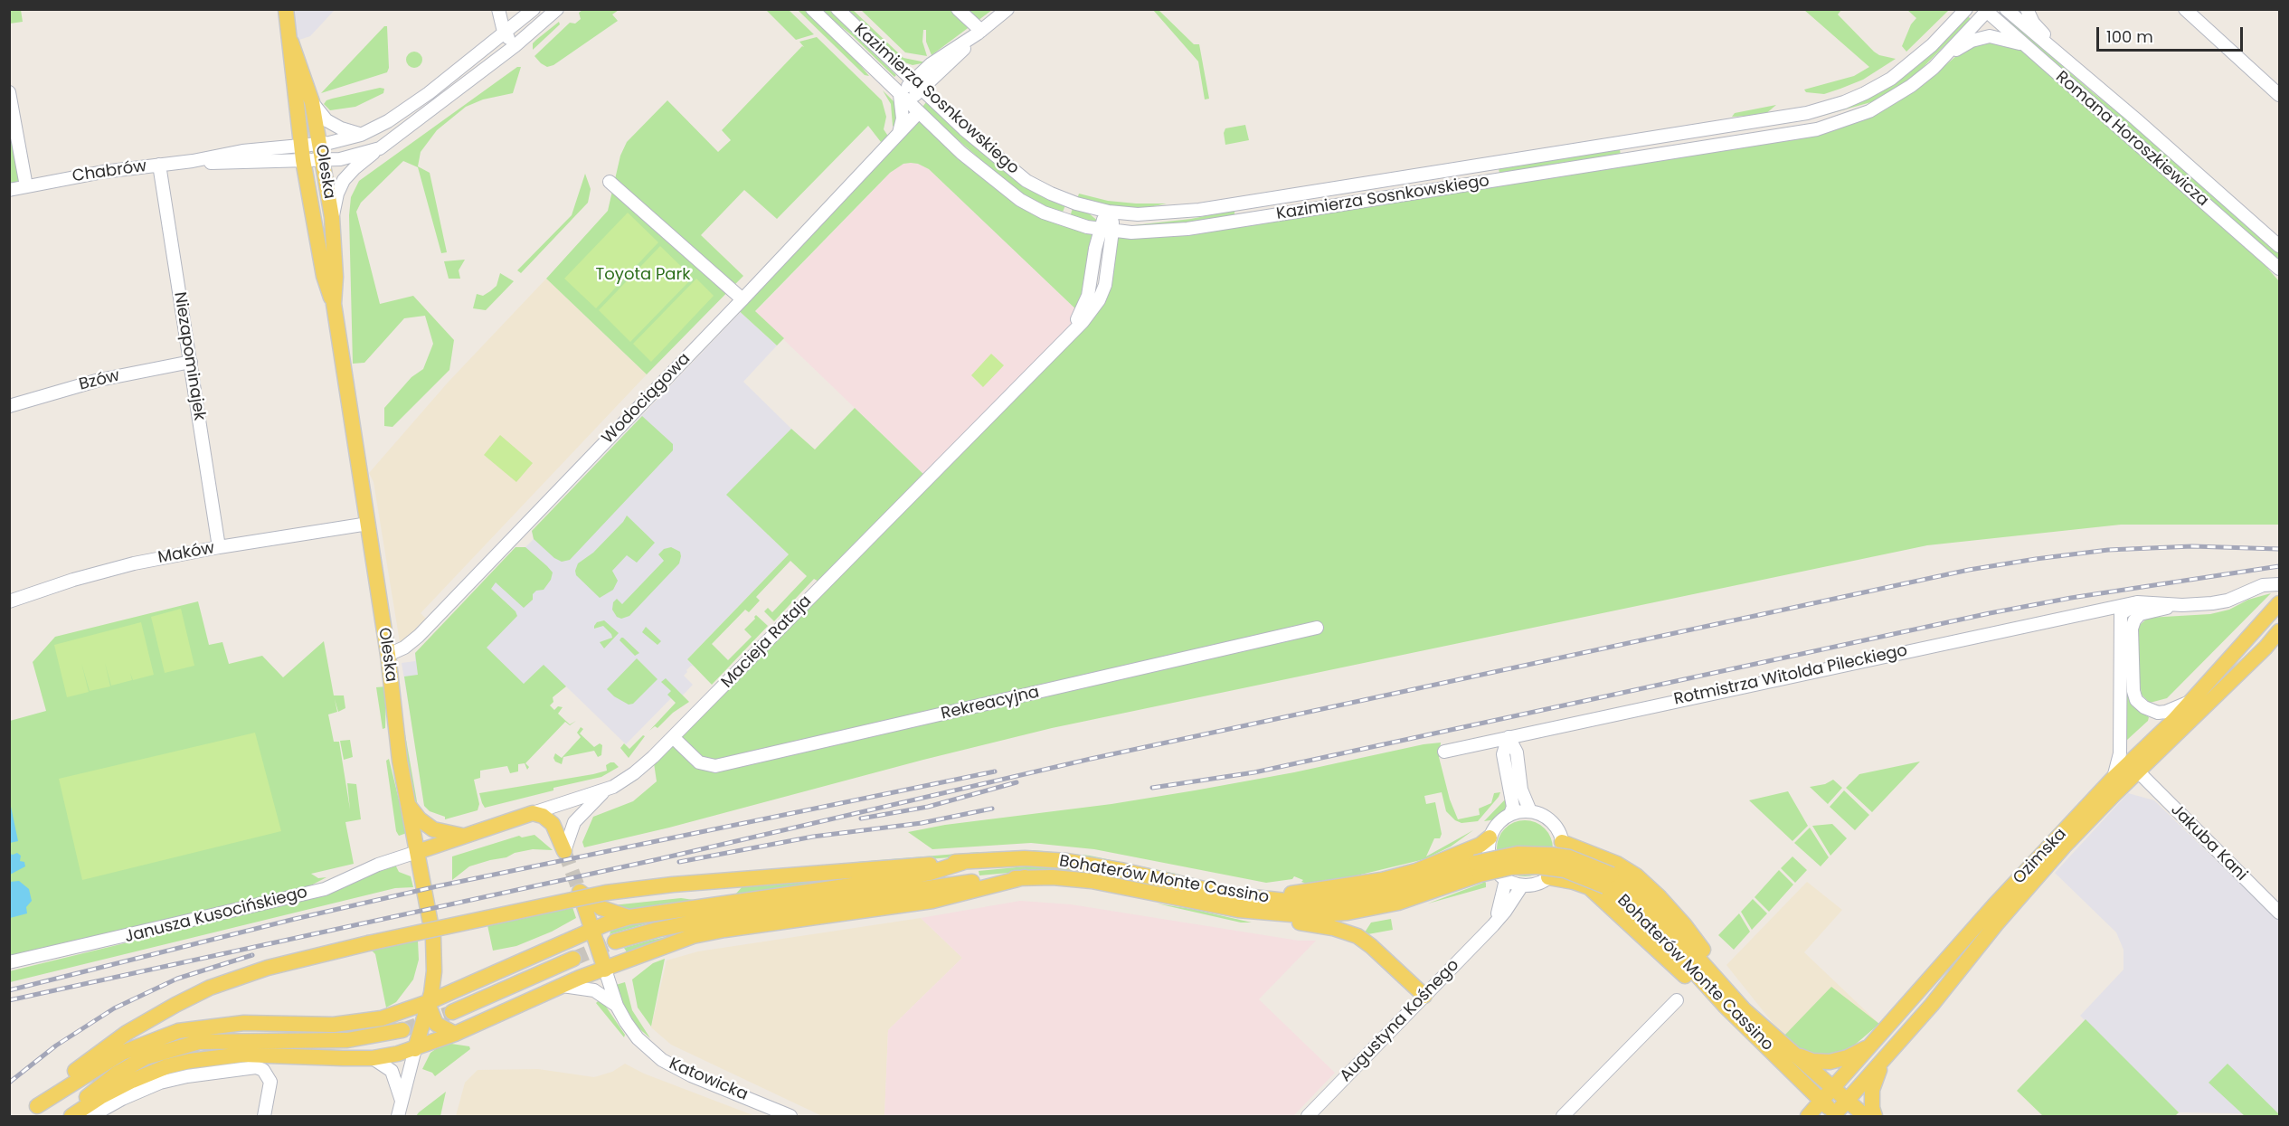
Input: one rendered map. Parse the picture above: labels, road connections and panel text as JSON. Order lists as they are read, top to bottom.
{
  "streets": {
    "main road": [
      "Oleska",
      "Macieja Rataja",
      "Ozimska",
      "Bohaterów Monte Cassino"
    ],
    "street": [
      "Kazimierza Sosnkowskiego",
      "Romana Horoszkiewicza",
      "Chabrów",
      "Niezapominajek",
      "Bzów",
      "Wodociągowa",
      "Maków",
      "Rotmistrza Witolda Pileckiego",
      "Rekreacyjna",
      "Jakuba Kani",
      "Janusza Kusocińskiego",
      "Augustyna Kośnego",
      "Katowicka"
    ]
  },
  "crossings": [
    ["Kazimierza Sosnkowskiego", "Romana Horoszkiewicza"],
    ["Kazimierza Sosnkowskiego", "Wodociągowa"],
    ["Kazimierza Sosnkowskiego", "Macieja Rataja"],
    ["Chabrów", "Oleska"],
    ["Chabrów", "Niezapominajek"],
    ["Oleska", "Wodociągowa"],
    ["Oleska", "Maków"],
    ["Oleska", "Macieja Rataja"],
    ["Oleska", "Janusza Kusocińskiego"],
    ["Niezapominajek", "Bzów"],
    ["Niezapominajek", "Maków"],
    ["Macieja Rataja", "Rekreacyjna"],
    ["Macieja Rataja", "Janusza Kusocińskiego"],
    ["Jakuba Kani", "Ozimska"],
    ["Ozimska", "Bohaterów Monte Cassino"]
  ],
  "parks": ["Toyota Park"],
  "scale_bar": "100 m"
}
